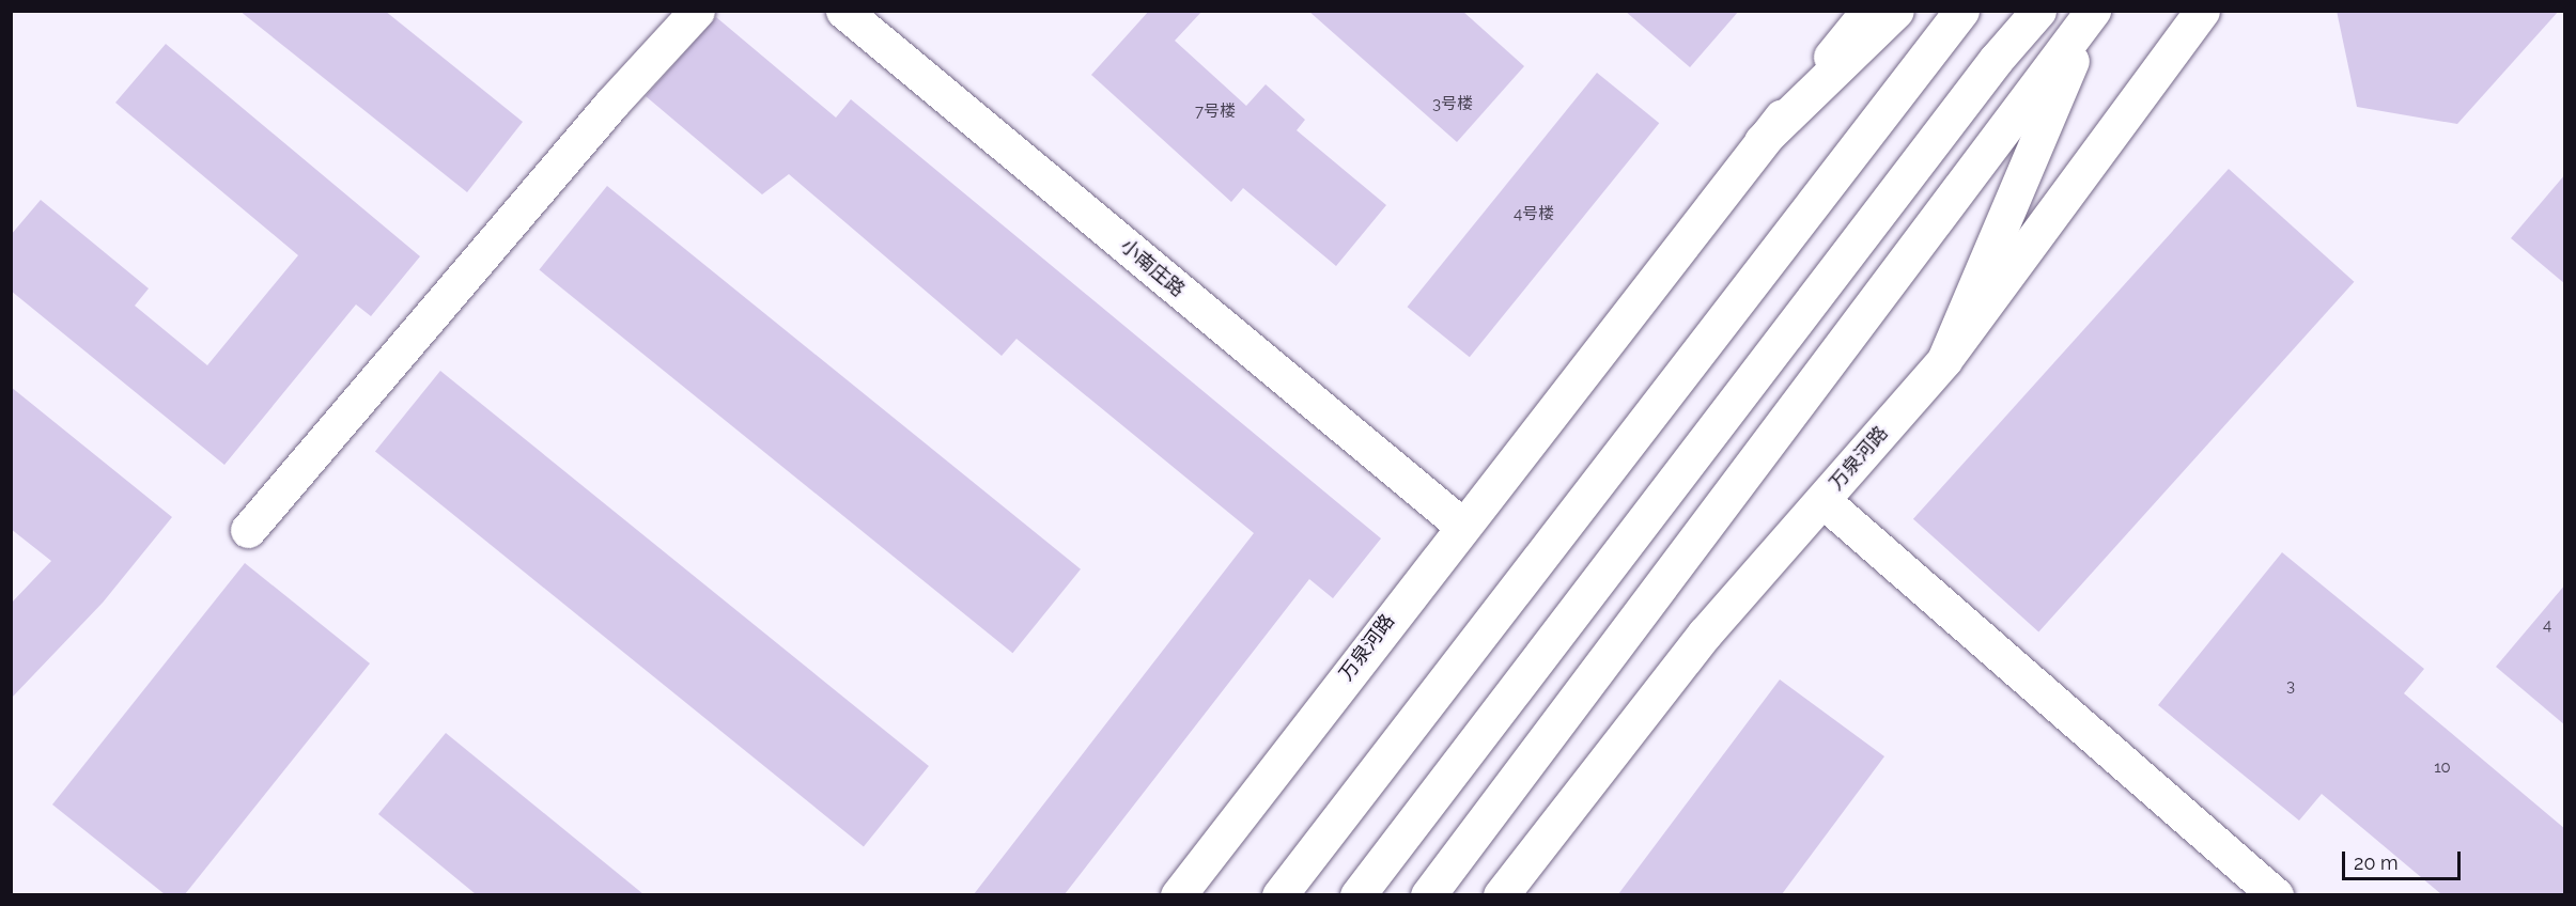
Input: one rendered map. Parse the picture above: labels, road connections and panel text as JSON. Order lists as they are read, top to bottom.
{
  "streets": {
    "main road": ["小南庄路", "万泉河路"]
  },
  "crossings": [
    ["小南庄路", "万泉河路"]
  ],
  "house_numbers": [
    "3号楼",
    "7号楼",
    "4号楼",
    "4",
    "3",
    "10"
  ],
  "scale_bar": "20 m"
}
